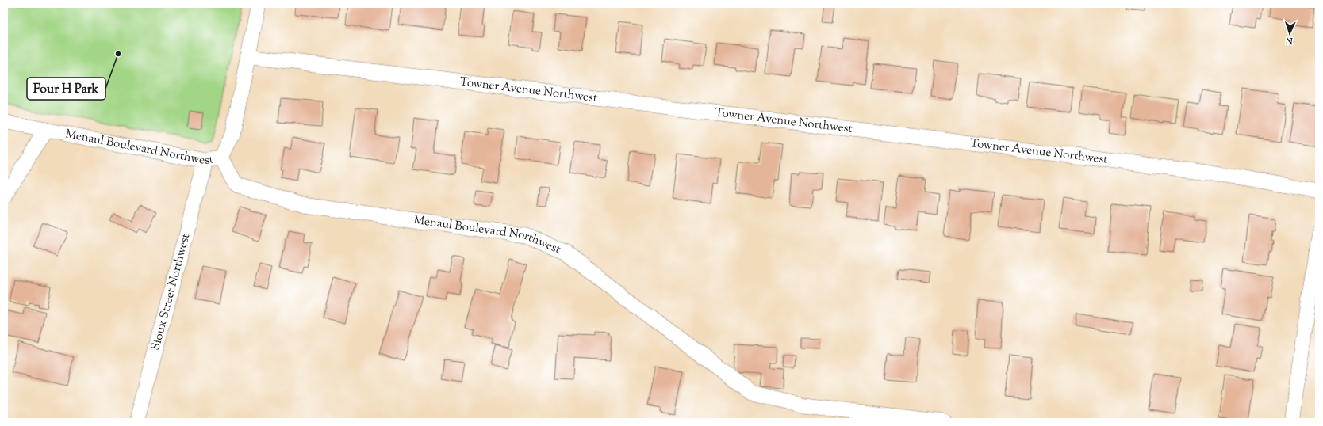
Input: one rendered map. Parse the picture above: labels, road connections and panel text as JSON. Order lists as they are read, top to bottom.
{
  "streets": {
    "street": ["Towner Avenue Northwest", "Menaul Boulevard Northwest", "Sioux Street Northwest"]
  },
  "crossings": [
    ["Menaul Boulevard Northwest", "Sioux Street Northwest"]
  ],
  "places": ["Four H Park"],
  "north": "bottom"
}
